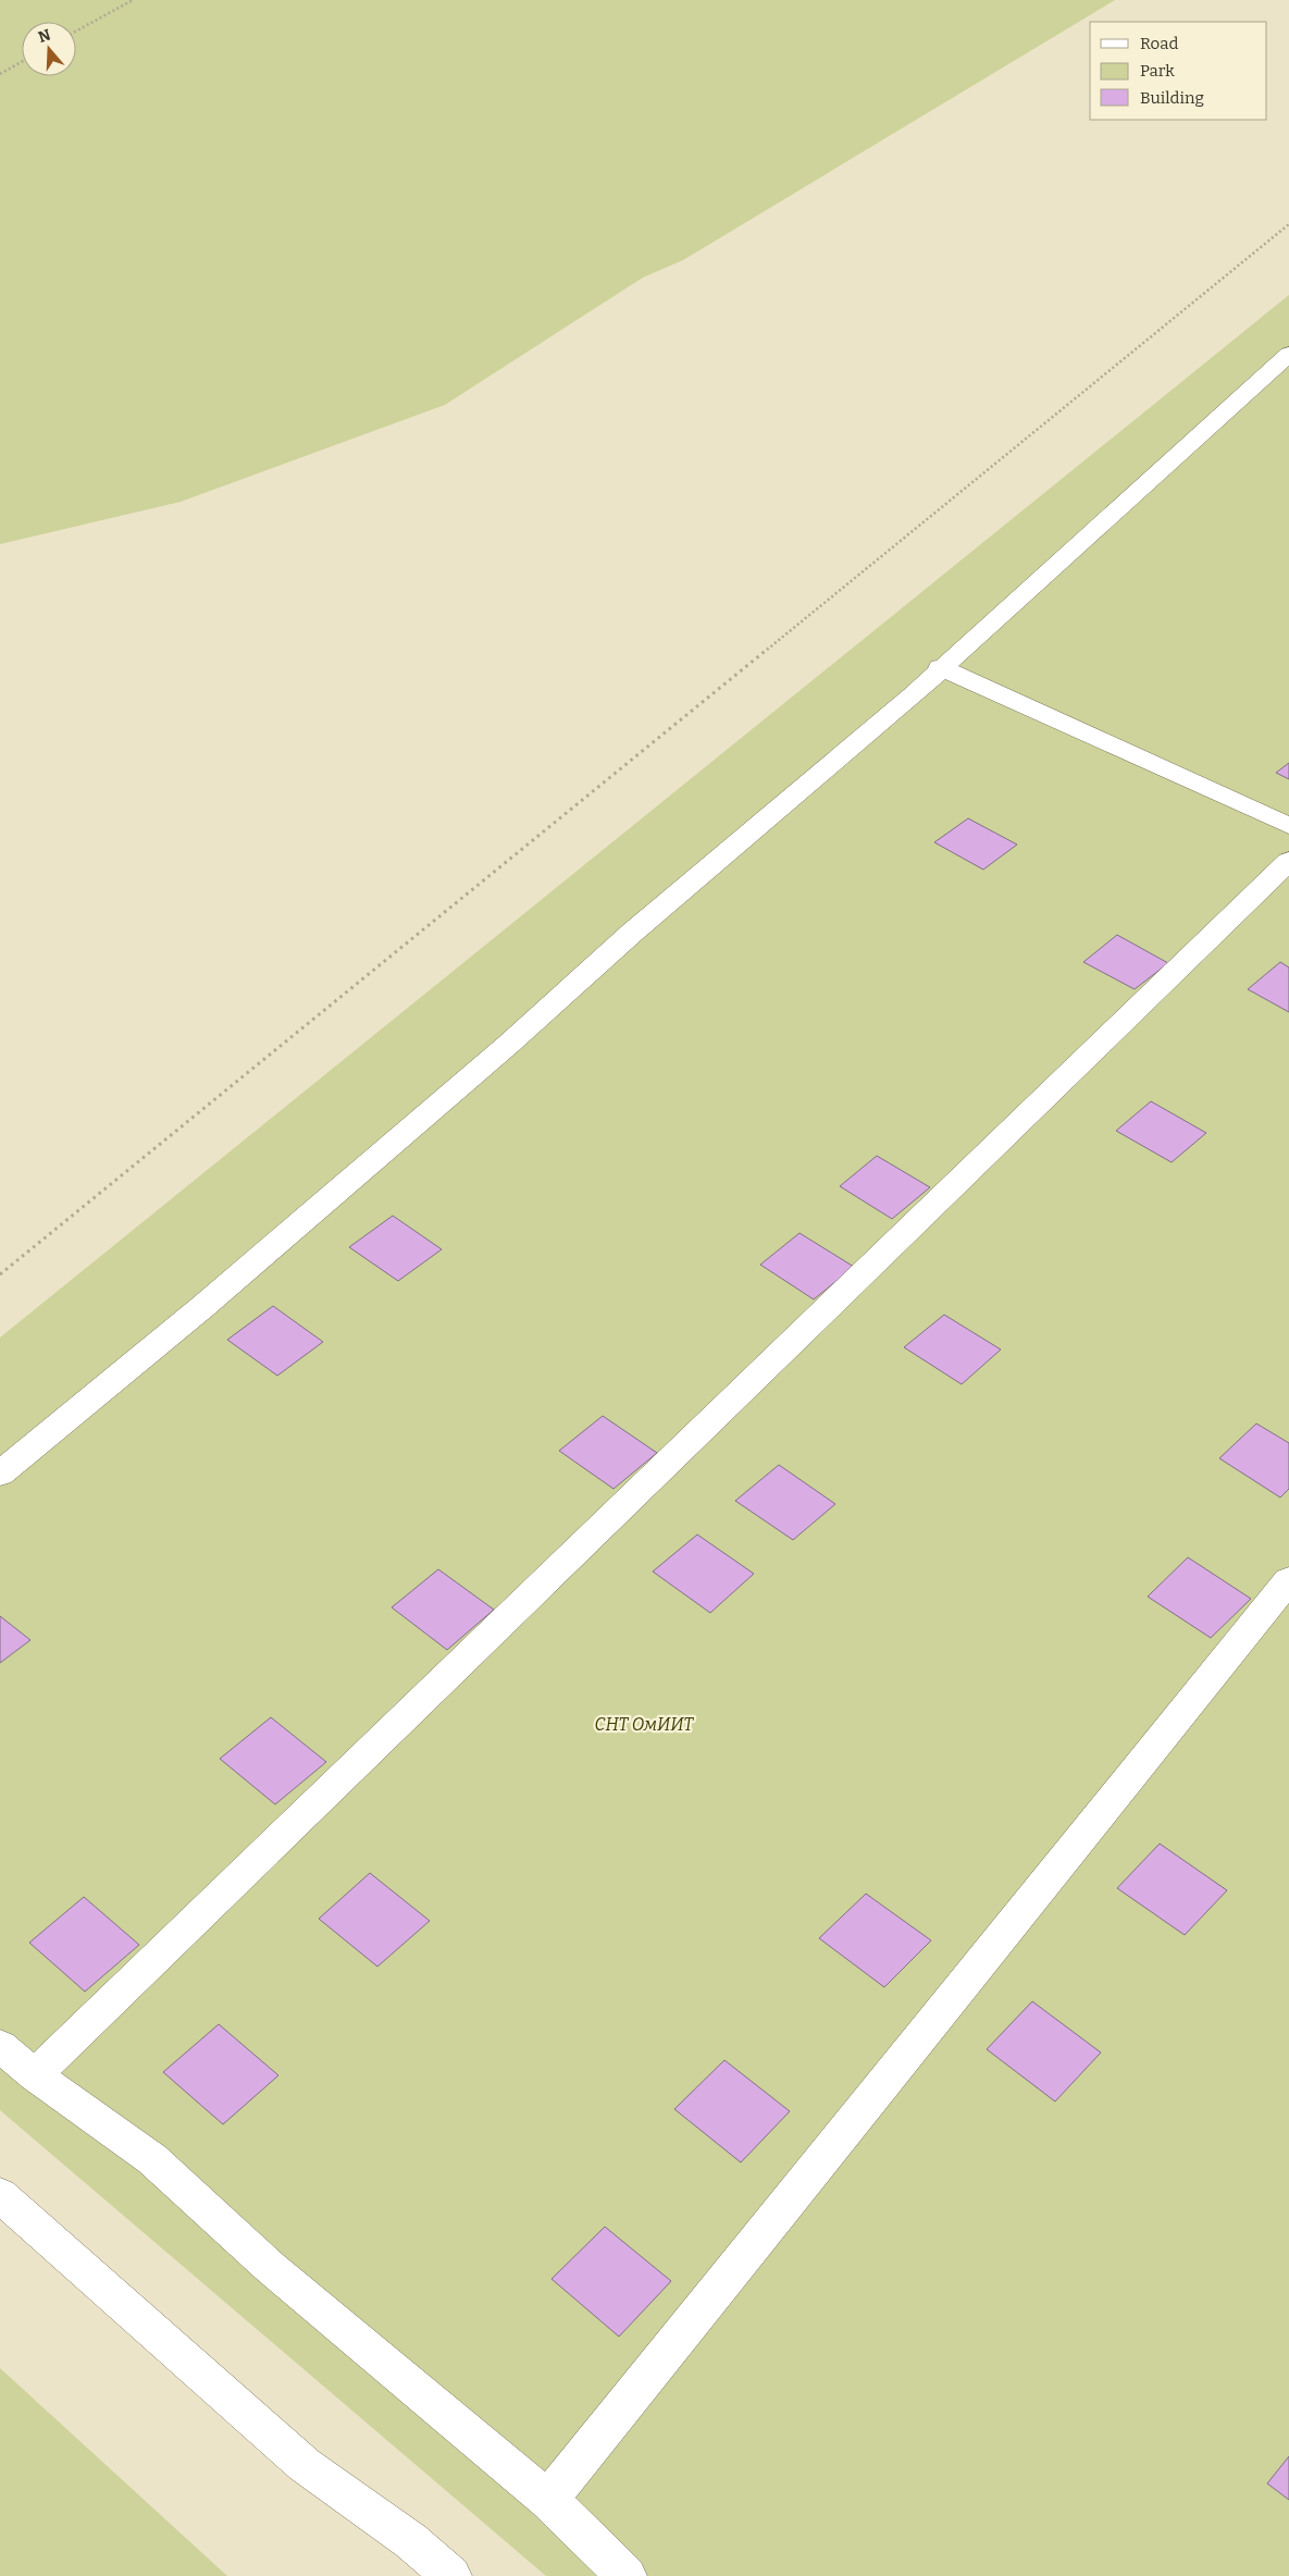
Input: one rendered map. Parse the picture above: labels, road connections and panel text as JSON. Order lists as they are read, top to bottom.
{
  "parks": ["СНТ ОмИИТ"],
  "legend": ["Road", "Park", "Building"],
  "north": "top"
}
